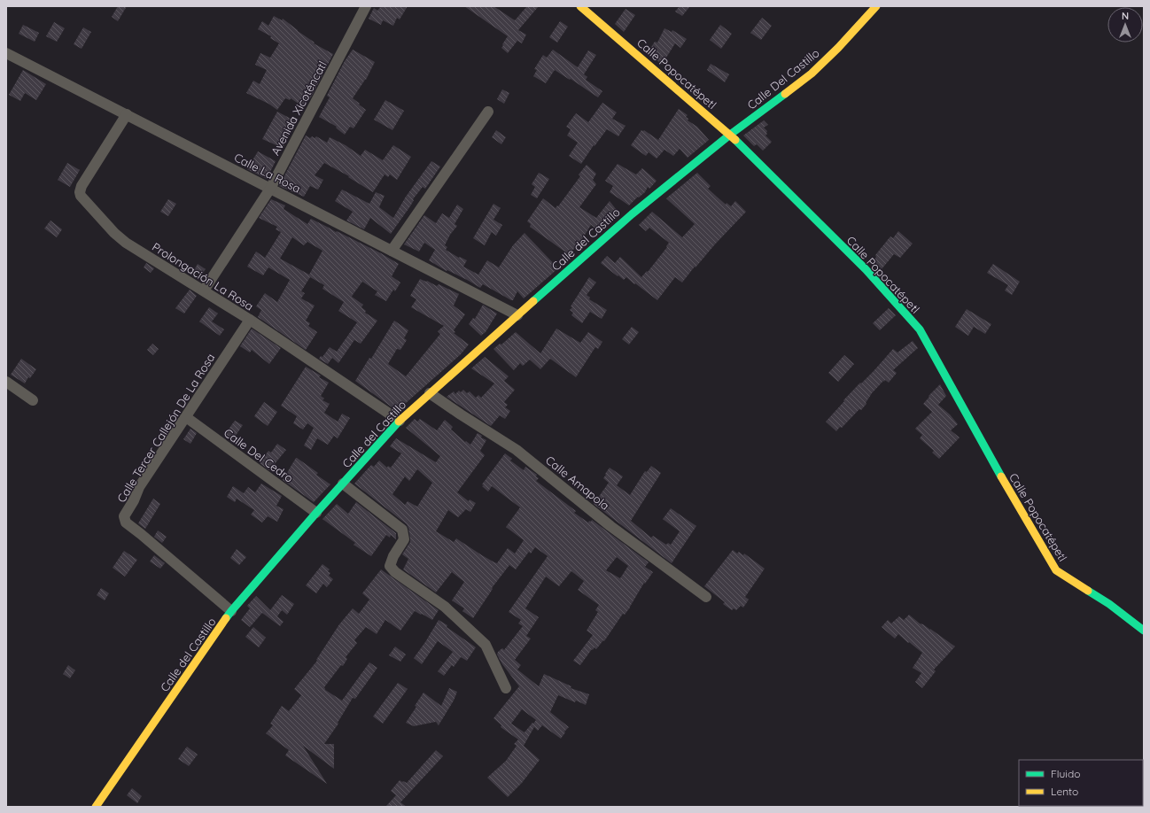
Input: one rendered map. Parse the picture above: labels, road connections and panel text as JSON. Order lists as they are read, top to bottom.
{
  "streets": {
    "street": [
      "Calle Popocatépetl",
      "Calle Del Castillo",
      "Avenida Xicoténcatl",
      "Calle La Rosa",
      "Calle del Castillo",
      "Prolongación La Rosa",
      "Calle Tercer Callejón De La Rosa",
      "Calle Del Cedro",
      "Calle Amapola"
    ]
  },
  "crossings": [
    ["Calle Popocatépetl", "Calle Del Castillo"],
    ["Calle Popocatépetl", "Calle del Castillo"],
    ["Calle Del Castillo", "Calle del Castillo"],
    ["Avenida Xicoténcatl", "Calle La Rosa"],
    ["Avenida Xicoténcatl", "Prolongación La Rosa"],
    ["Calle La Rosa", "Calle del Castillo"],
    ["Calle La Rosa", "Prolongación La Rosa"],
    ["Calle del Castillo", "Prolongación La Rosa"],
    ["Calle del Castillo", "Calle Tercer Callejón De La Rosa"],
    ["Calle del Castillo", "Calle Del Cedro"],
    ["Calle del Castillo", "Calle Amapola"],
    ["Prolongación La Rosa", "Calle Tercer Callejón De La Rosa"],
    ["Calle Tercer Callejón De La Rosa", "Calle Del Cedro"]
  ],
  "legend": ["Fluido", "Lento"],
  "north": "top"
}
